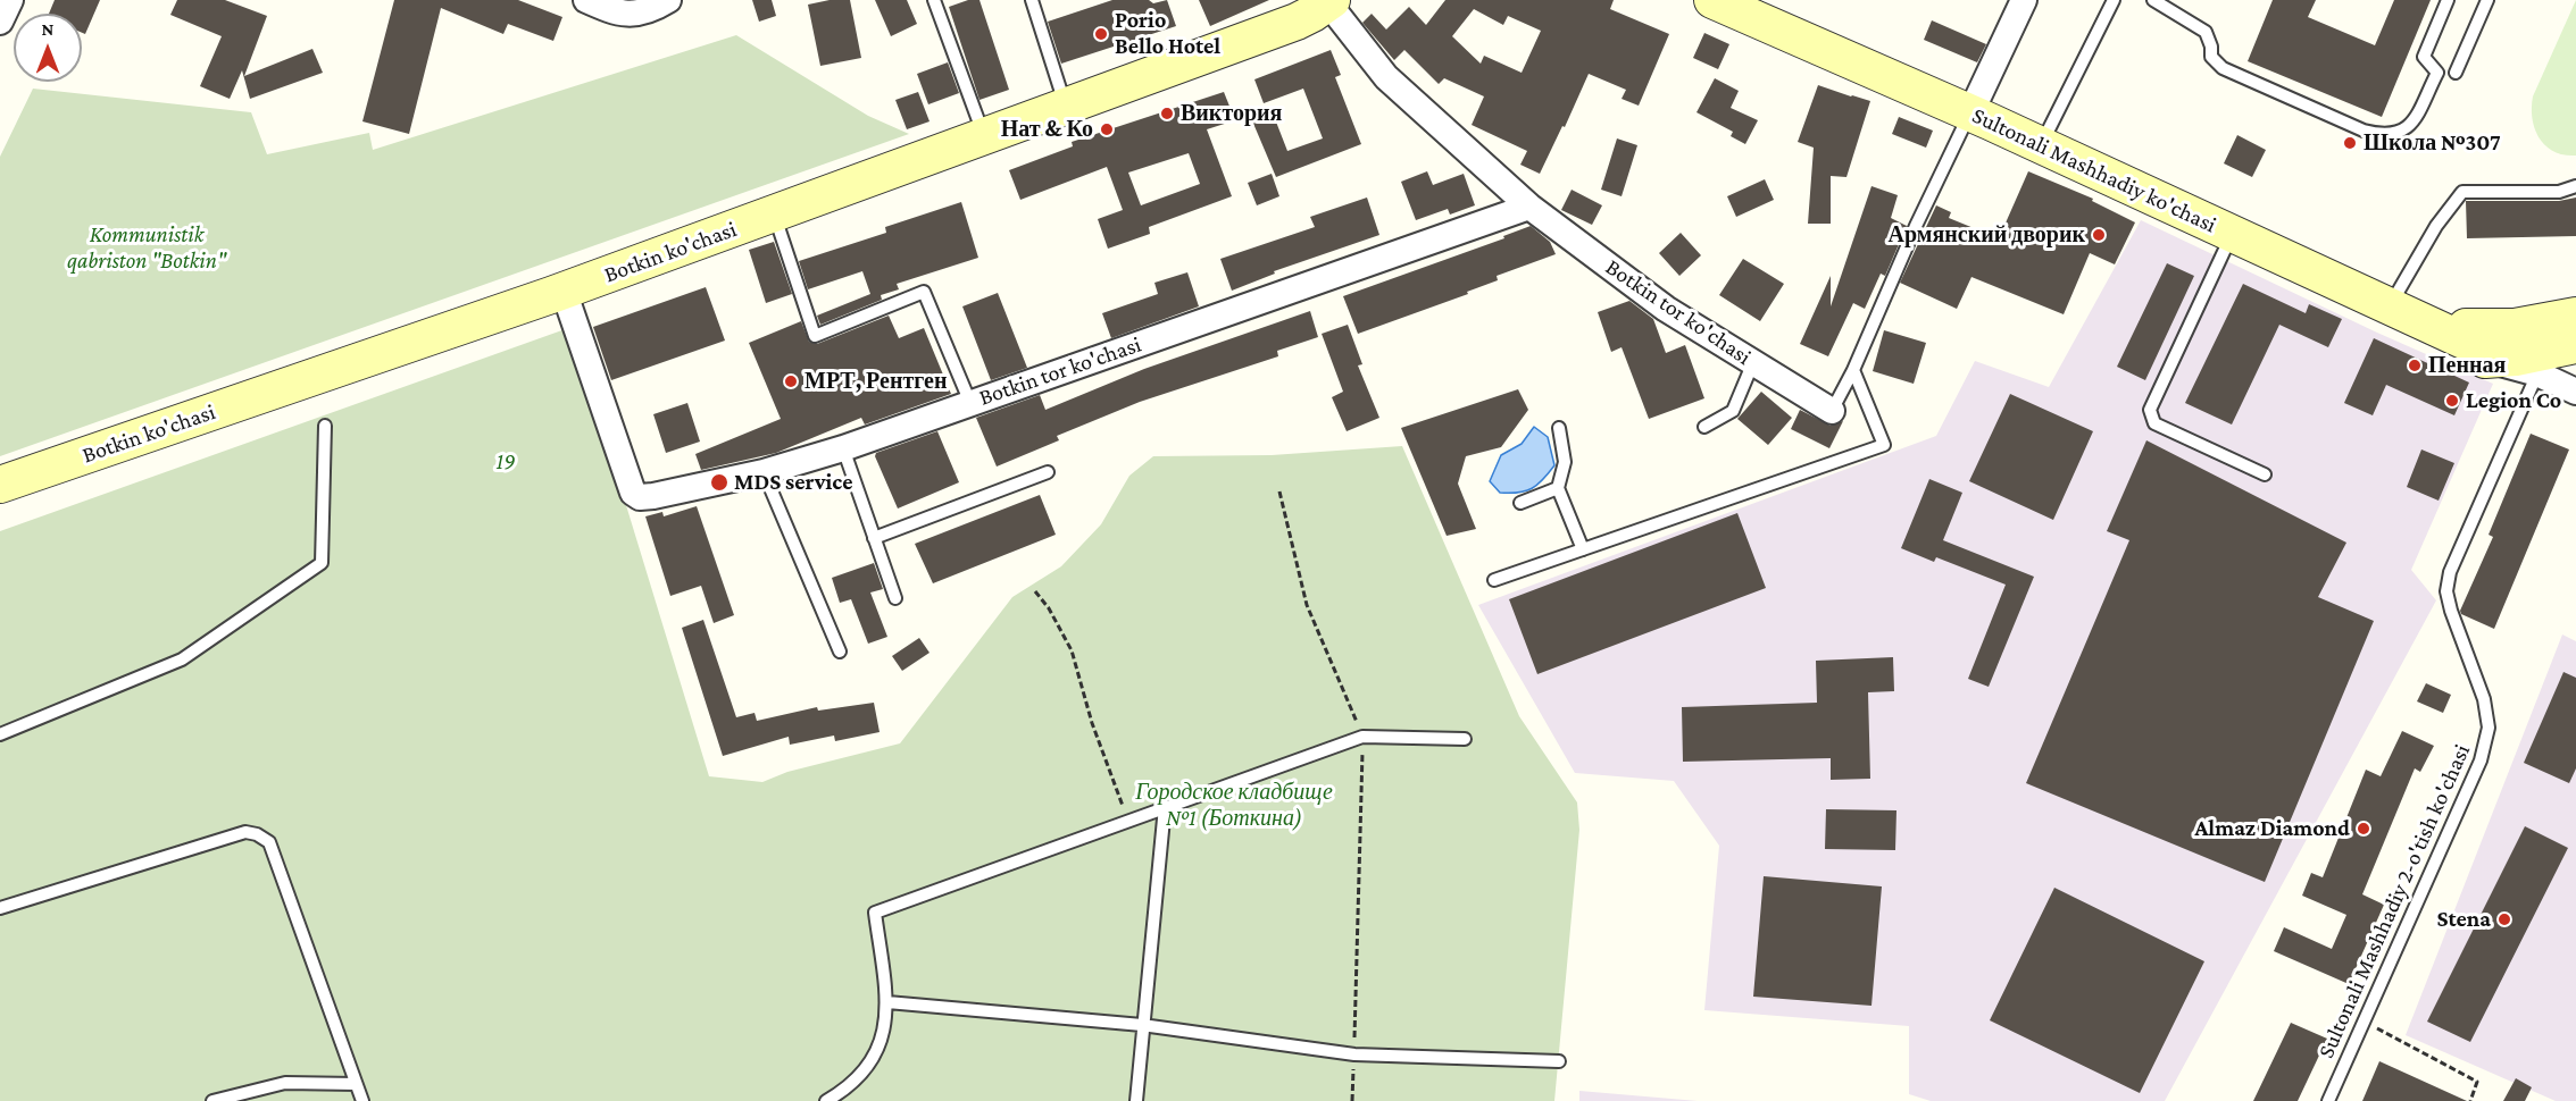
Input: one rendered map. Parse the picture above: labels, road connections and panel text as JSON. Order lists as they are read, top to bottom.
{
  "streets": {
    "street": ["Sultonali Mashhadiy ko'chasi", "Botkin ko'chasi", "Botkin tor ko'chasi"],
    "lane": ["Sultonali Mashhadiy 2-o'tish ko'chasi"]
  },
  "crossings": [
    ["Botkin ko'chasi", "Botkin tor ko'chasi"]
  ],
  "parks": ["Kommunistik qabriston \"Botkin\"", "19", "Городское кладбище №1 (Боткина)"],
  "places": [
    "Porio Bello Hotel",
    "Виктория",
    "Нат & Ко",
    "Школа №307",
    "Армянский дворик",
    "Пенная",
    "МРТ, Рентген",
    "Legion Co",
    "MDS service",
    "Almaz Diamond",
    "Stena"
  ],
  "north": "top"
}
